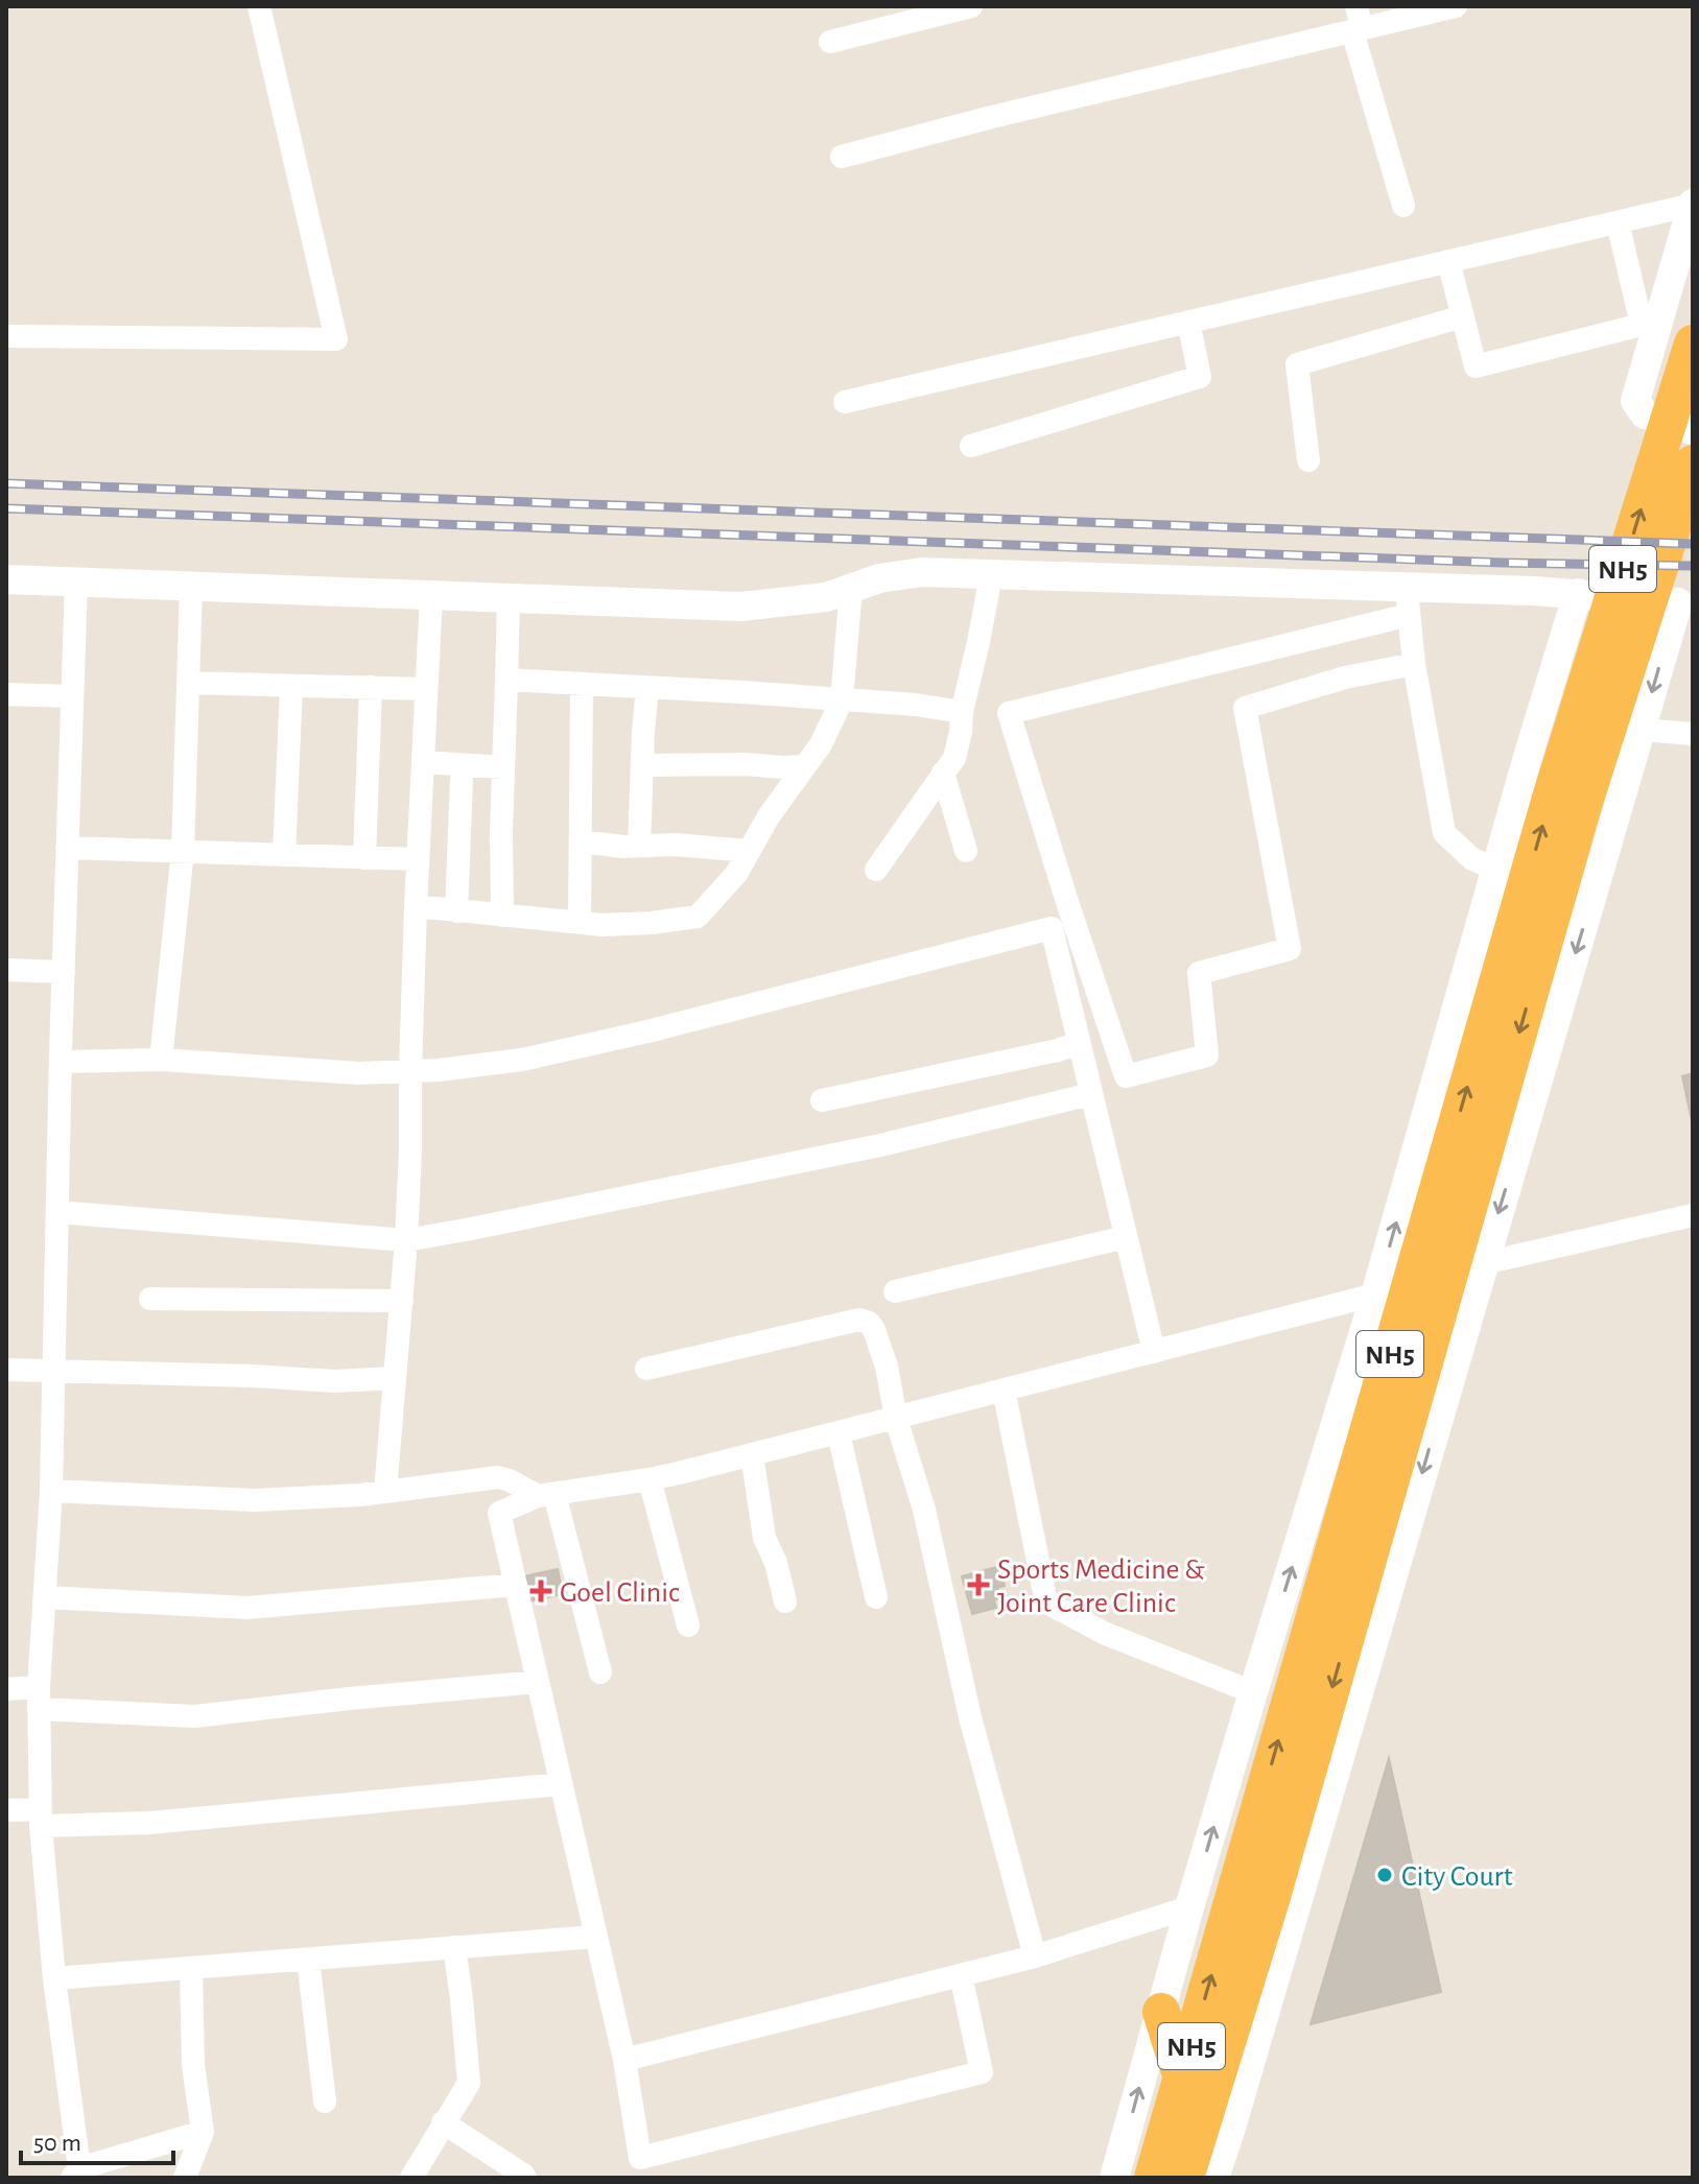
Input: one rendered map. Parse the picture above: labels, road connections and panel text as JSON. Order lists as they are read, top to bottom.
{
  "streets": {
    "highway": ["NH5"]
  },
  "places": {
    "health": ["Sports Medicine & Joint Care Clinic", "Goel Clinic"],
    "other": ["City Court"]
  },
  "scale_bar": "50 m"
}
